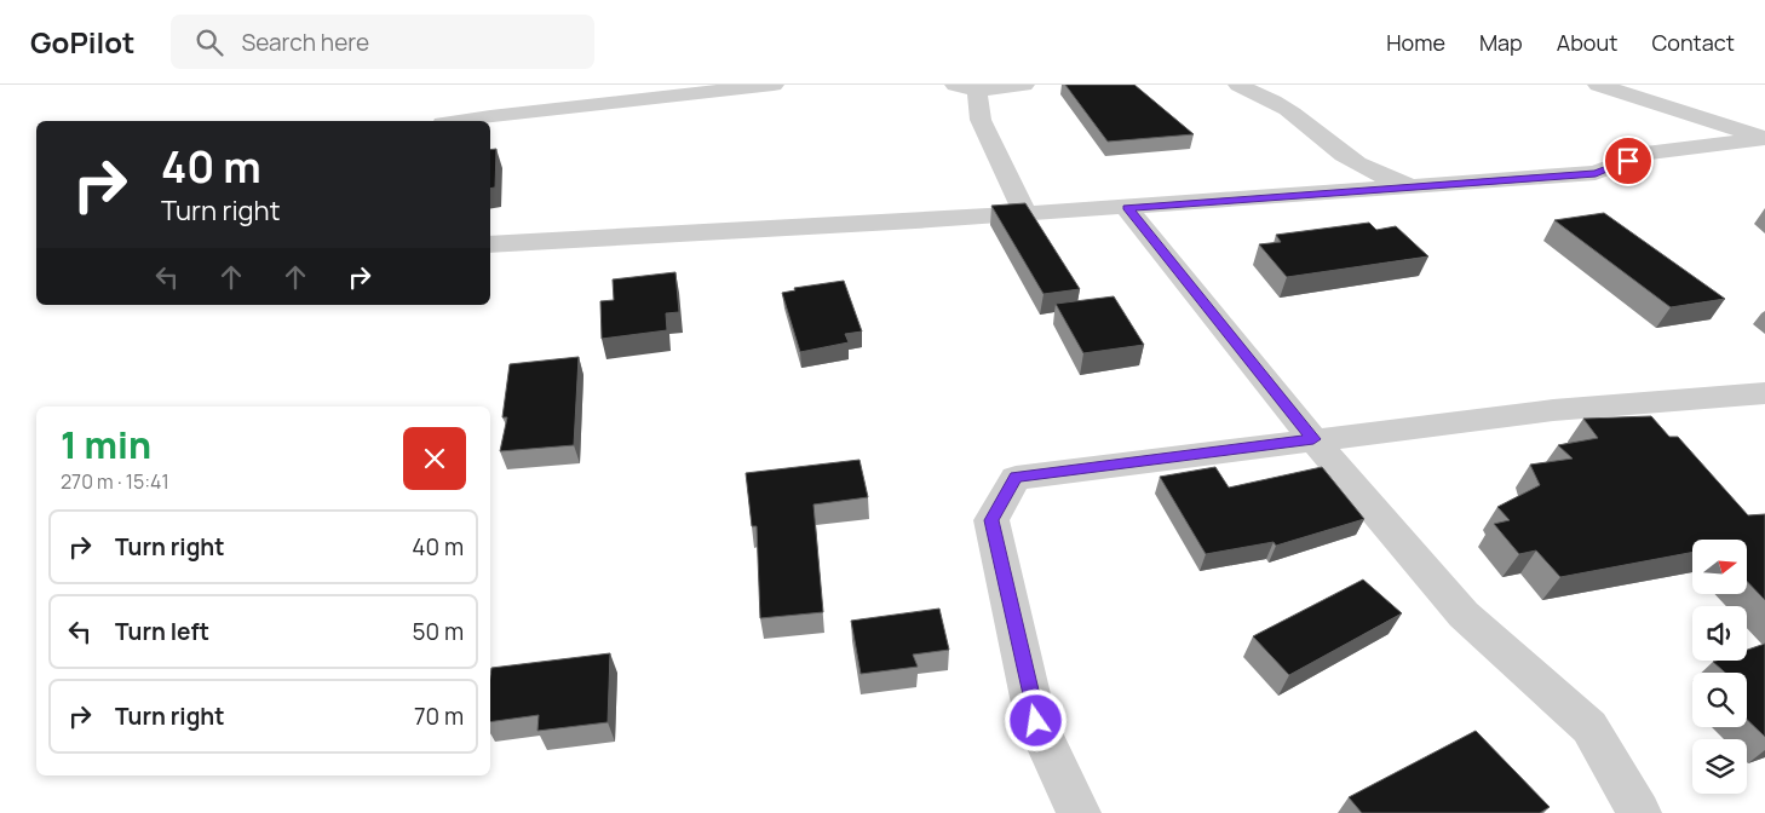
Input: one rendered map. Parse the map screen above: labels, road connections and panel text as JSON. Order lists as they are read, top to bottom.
{
  "north": "right",
  "page": {
    "header": "GoPilot",
    "search": "Search here",
    "nav": [
      "Home",
      "Map",
      "About",
      "Contact"
    ],
    "turn": ["40 m", "Turn right"],
    "heading": ["1 min", "270 m · 15:41"],
    "list": [
      {
        "name": "Turn right",
        "value": "40 m"
      },
      {
        "name": "Turn left",
        "value": "50 m"
      },
      {
        "name": "Turn right",
        "value": "70 m"
      }
    ]
  }
}
